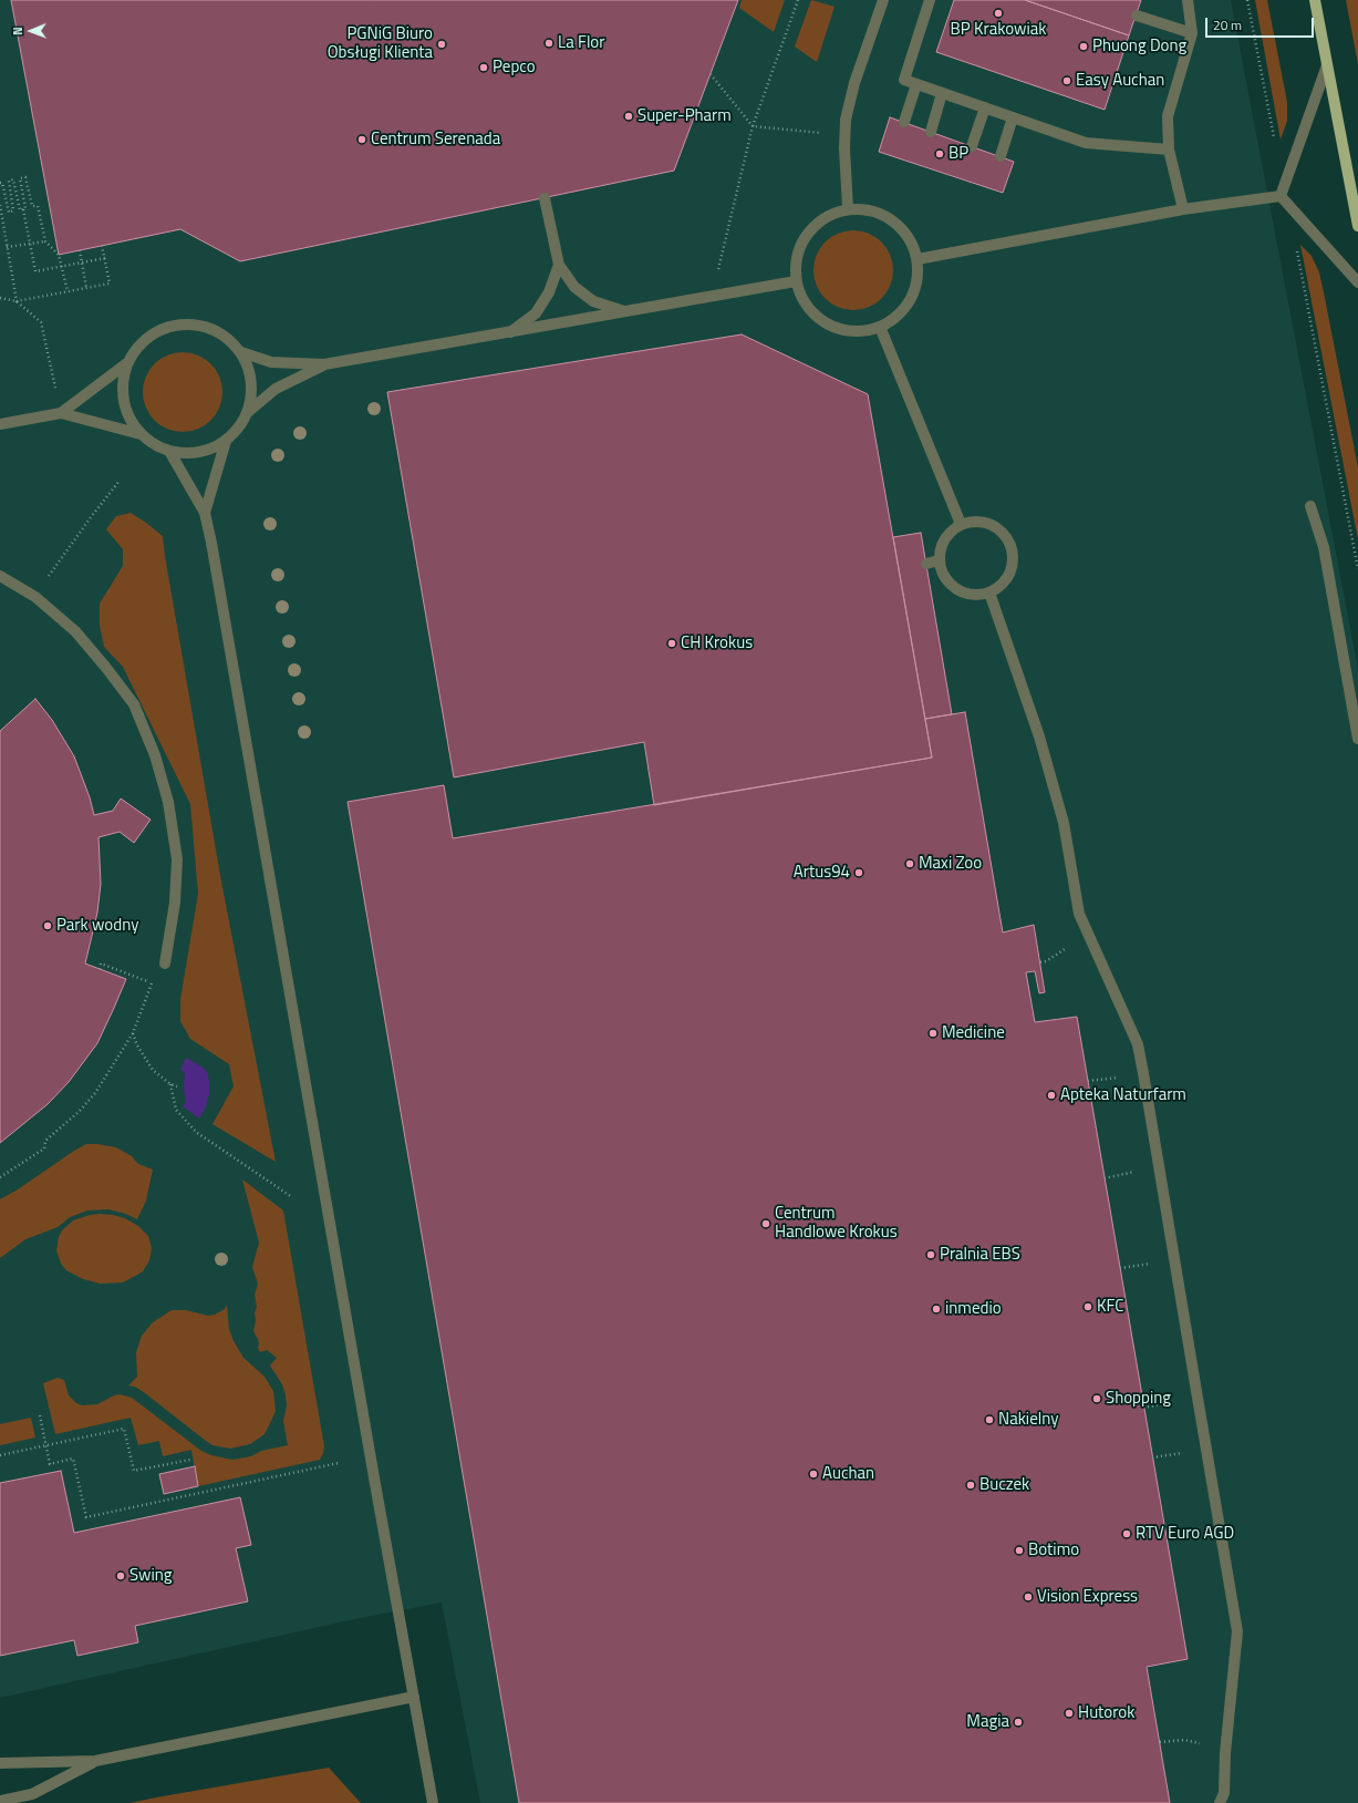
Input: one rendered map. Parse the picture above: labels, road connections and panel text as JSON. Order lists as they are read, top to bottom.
{
  "places": [
    "BP Krakowiak",
    "La Flor",
    "PGNiG Biuro Obsługi Klienta",
    "Phuong Dong",
    "Pepco",
    "Easy Auchan",
    "Super-Pharm",
    "Centrum Serenada",
    "BP",
    "CH Krokus",
    "Maxi Zoo",
    "Artus94",
    "Park wodny",
    "Medicine",
    "Apteka Naturfarm",
    "Centrum Handlowe Krokus",
    "Pralnia EBS",
    "KFC",
    "inmedio",
    "Shopping",
    "Nakielny",
    "Auchan",
    "Buczek",
    "RTV Euro AGD",
    "Botimo",
    "Swing",
    "Vision Express",
    "Hutorok",
    "Magia"
  ],
  "scale_bar": "20 m",
  "north": "left"
}
